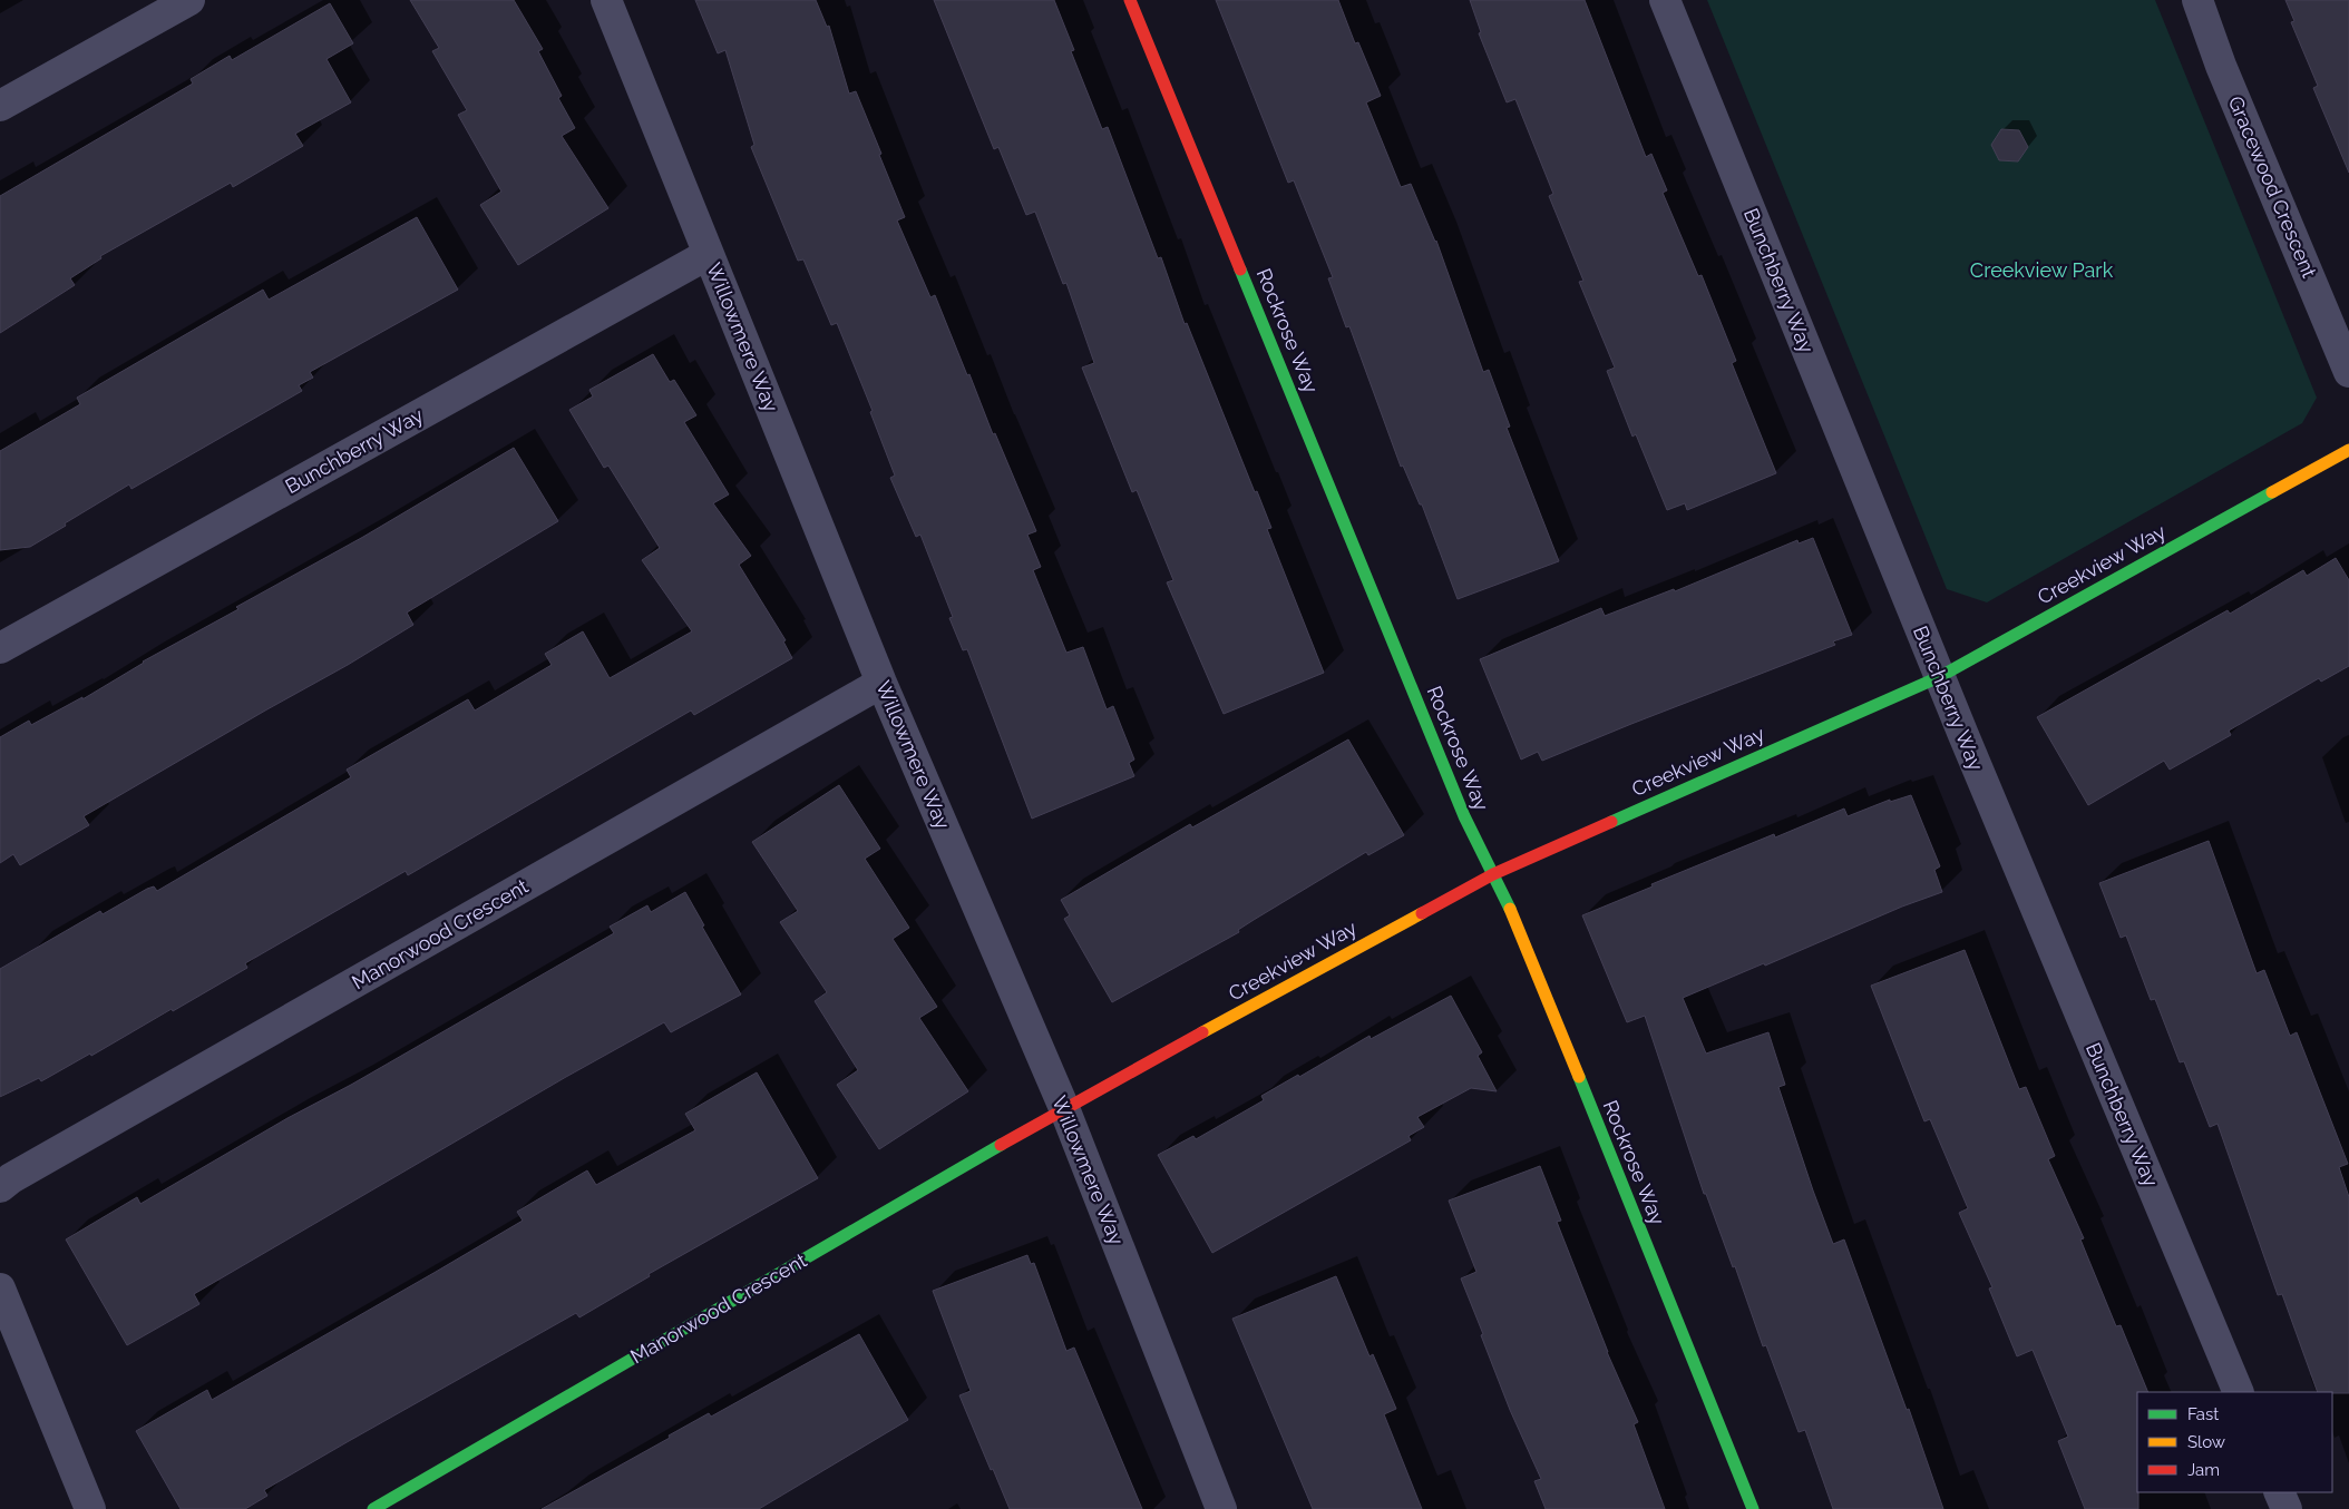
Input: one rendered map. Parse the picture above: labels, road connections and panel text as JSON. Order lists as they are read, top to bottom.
{
  "streets": {
    "street": [
      "Gracewood Crescent",
      "Bunchberry Way",
      "Rockrose Way",
      "Willowmere Way",
      "Creekview Way",
      "Manorwood Crescent"
    ]
  },
  "crossings": [
    ["Bunchberry Way", "Willowmere Way"],
    ["Bunchberry Way", "Creekview Way"],
    ["Rockrose Way", "Creekview Way"],
    ["Willowmere Way", "Creekview Way"],
    ["Willowmere Way", "Manorwood Crescent"],
    ["Creekview Way", "Manorwood Crescent"]
  ],
  "parks": ["Creekview Park"],
  "legend": ["Fast", "Slow", "Jam"]
}
